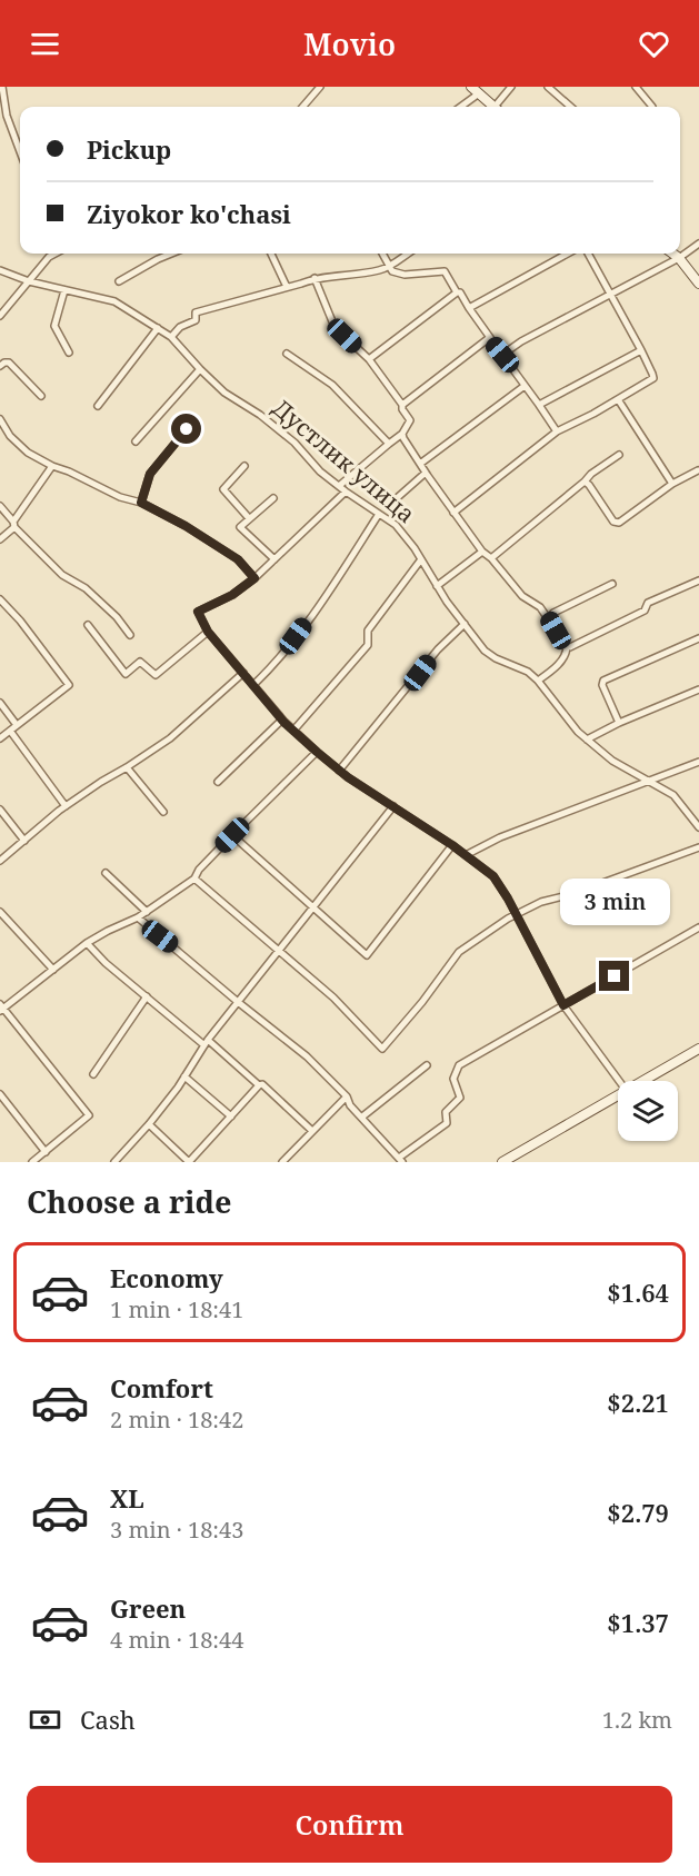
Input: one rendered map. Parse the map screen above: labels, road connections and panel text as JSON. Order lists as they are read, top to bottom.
{
  "streets": {
    "street": ["Дустлик улица"]
  },
  "page": {
    "header": "Movio",
    "banner": ["Pickup", "Ziyokor ko'chasi"],
    "bubble": "3 min",
    "heading": "Choose a ride",
    "list": [
      {
        "name": "Economy",
        "note": "1 min · 18:41",
        "value": "$1.64"
      },
      {
        "name": "Comfort",
        "note": "2 min · 18:42",
        "value": "$2.21"
      },
      {
        "name": "XL",
        "note": "3 min · 18:43",
        "value": "$2.79"
      },
      {
        "name": "Green",
        "note": "4 min · 18:44",
        "value": "$1.37"
      }
    ],
    "pay": ["Cash", "1.2 km"],
    "buttons": "Confirm"
  }
}
